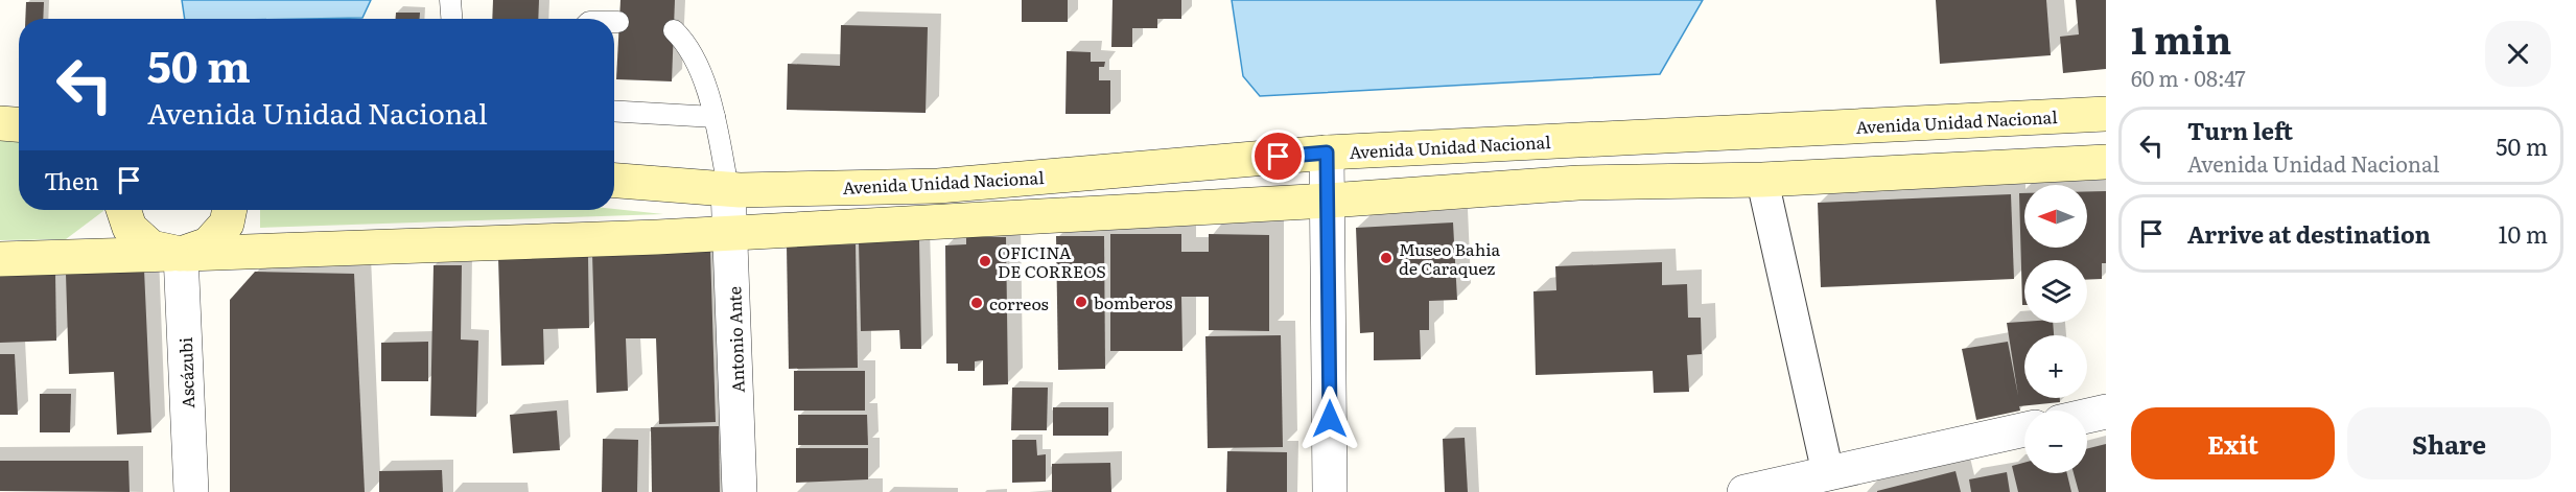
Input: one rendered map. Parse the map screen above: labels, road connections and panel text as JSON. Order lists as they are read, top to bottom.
{
  "streets": {
    "main road": ["Avenida Unidad Nacional"],
    "street": ["Antonio Ante", "Ascázubi"]
  },
  "crossings": [
    ["Avenida Unidad Nacional", "Antonio Ante"]
  ],
  "places": [
    "Museo Bahia de Caraquez",
    "OFICINA DE CORREOS",
    "bomberos",
    "correos"
  ],
  "north": "left",
  "page": {
    "heading": ["1 min", "60 m · 08:47"],
    "turn": ["50 m", "Avenida Unidad Nacional"],
    "list": [
      {
        "name": "Turn left",
        "note": "Avenida Unidad Nacional",
        "value": "50 m"
      },
      {
        "name": "Arrive at destination",
        "value": "10 m"
      }
    ],
    "then": "Then",
    "map_buttons": ["+", "−"],
    "buttons": ["Exit", "Share"]
  }
}
